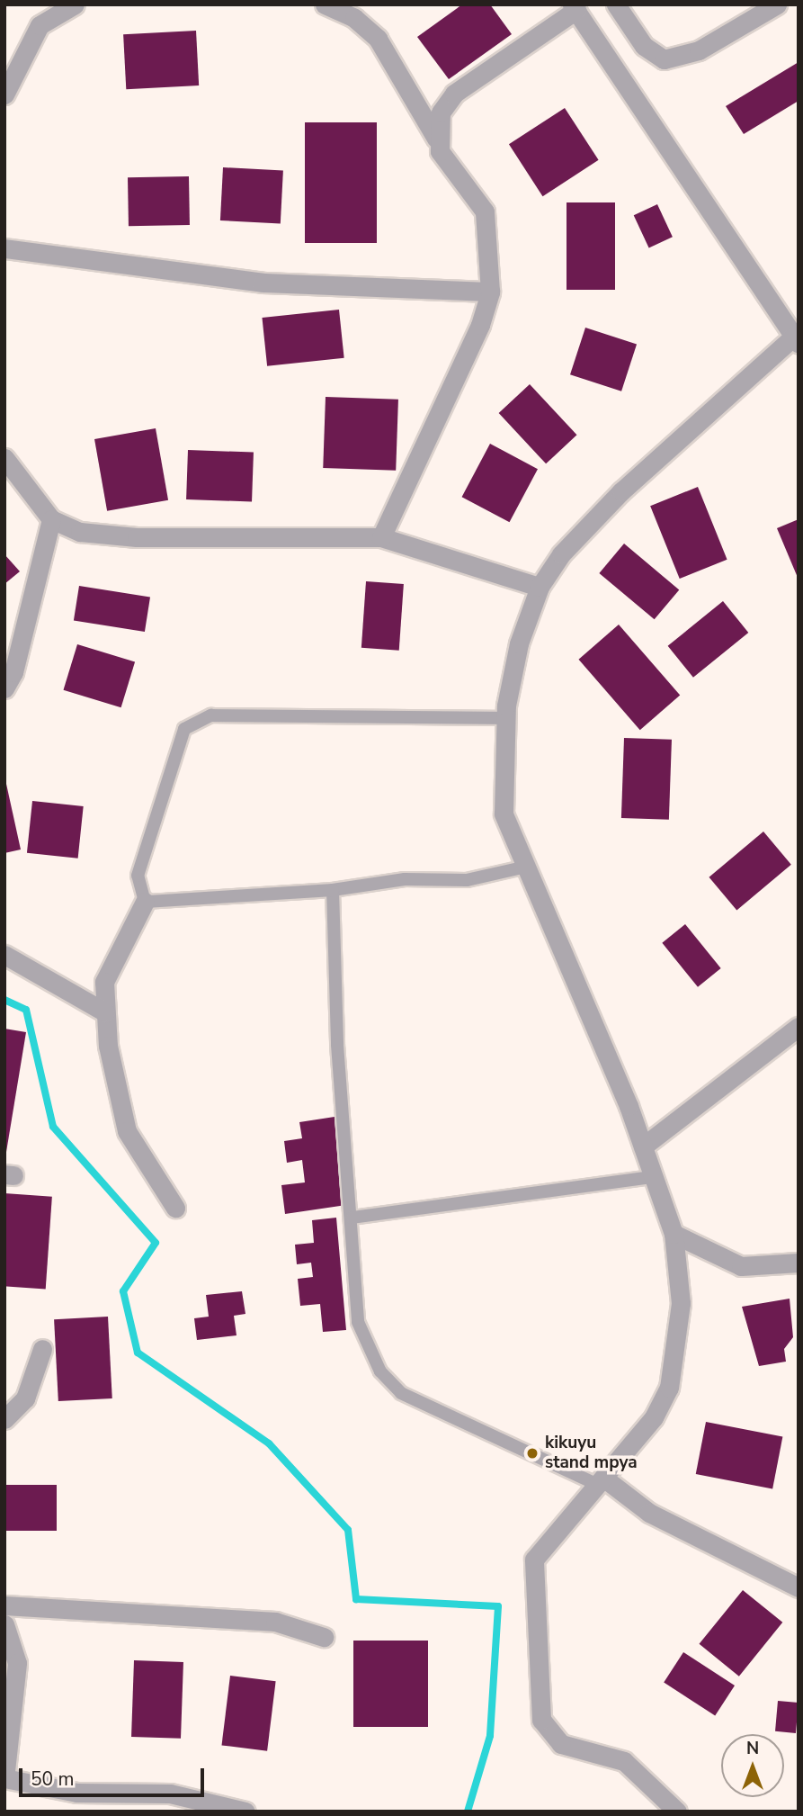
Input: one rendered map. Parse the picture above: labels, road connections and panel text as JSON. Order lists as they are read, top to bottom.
{
  "places": ["kikuyu stand mpya"],
  "scale_bar": "50 m",
  "north": "top"
}
